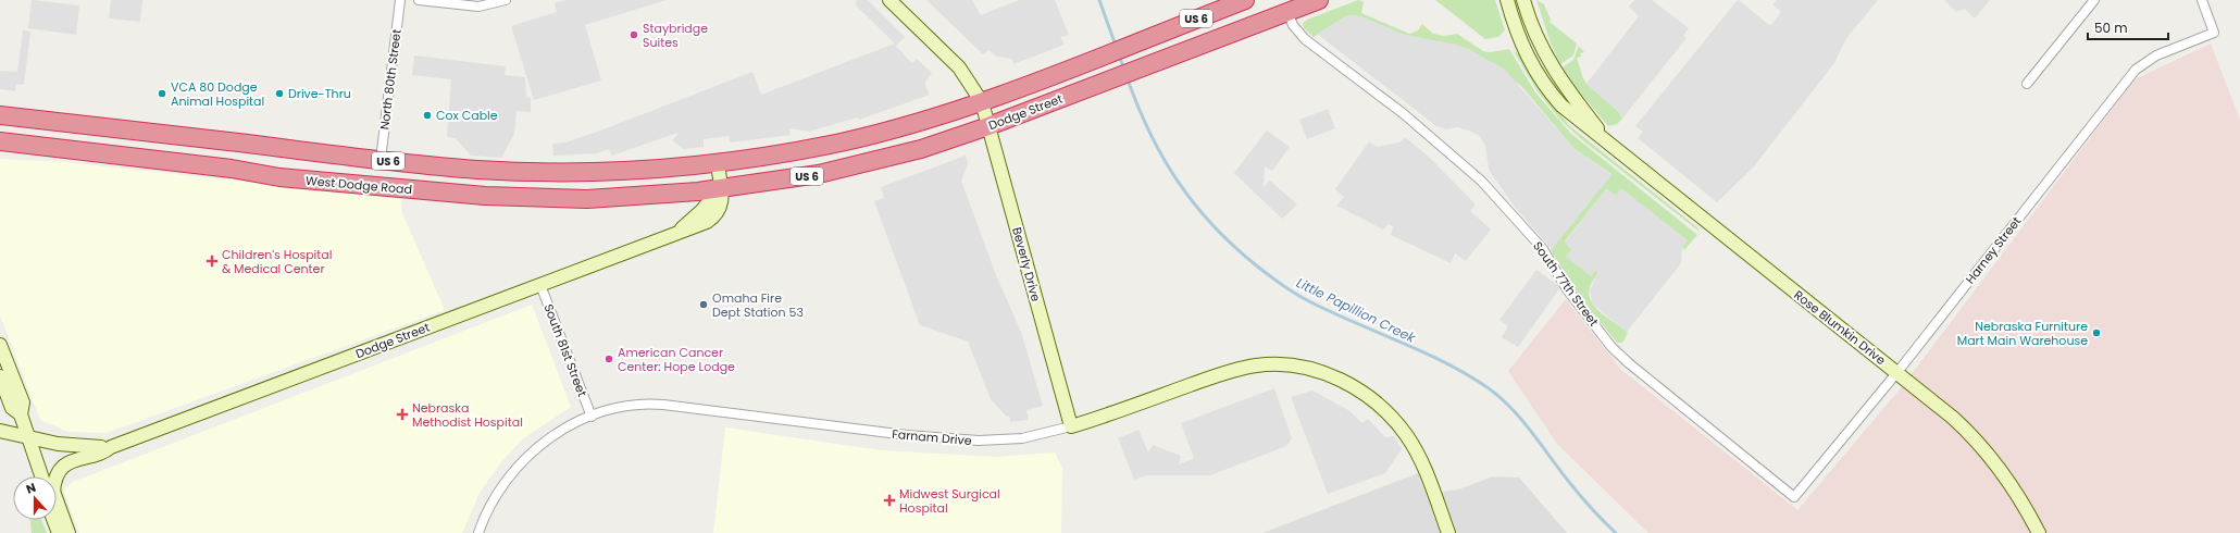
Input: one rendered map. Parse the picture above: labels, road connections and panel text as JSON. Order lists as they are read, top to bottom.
{
  "streets": {
    "highway": ["US 6", "Dodge Street", "West Dodge Road"],
    "main road": ["Beverly Drive", "Rose Blumkin Drive", "Farnam Drive"],
    "street": [
      "North 80th Street",
      "Harney Street",
      "South 77th Street",
      "South 81st Street"
    ]
  },
  "crossings": [
    ["US 6", "North 80th Street"],
    ["US 6", "Dodge Street"],
    ["Dodge Street", "West Dodge Road"],
    ["Dodge Street", "Beverly Drive"],
    ["Dodge Street", "South 77th Street"],
    ["Dodge Street", "South 81st Street"],
    ["Harney Street", "South 77th Street"],
    ["Harney Street", "Rose Blumkin Drive"],
    ["Beverly Drive", "Farnam Drive"],
    ["South 81st Street", "Farnam Drive"]
  ],
  "water": ["Little Papillion Creek"],
  "places": {
    "other": [
      "Staybridge Suites",
      "VCA 80 Dodge Animal Hospital",
      "Drive-Thru",
      "Cox Cable",
      "Omaha Fire Dept Station 53",
      "Nebraska Furniture Mart Main Warehouse",
      "American Cancer Center: Hope Lodge"
    ],
    "health": ["Children's Hospital & Medical Center", "Nebraska Methodist Hospital", "Midwest Surgical Hospital"]
  },
  "scale_bar": "50 m",
  "north": "top"
}
